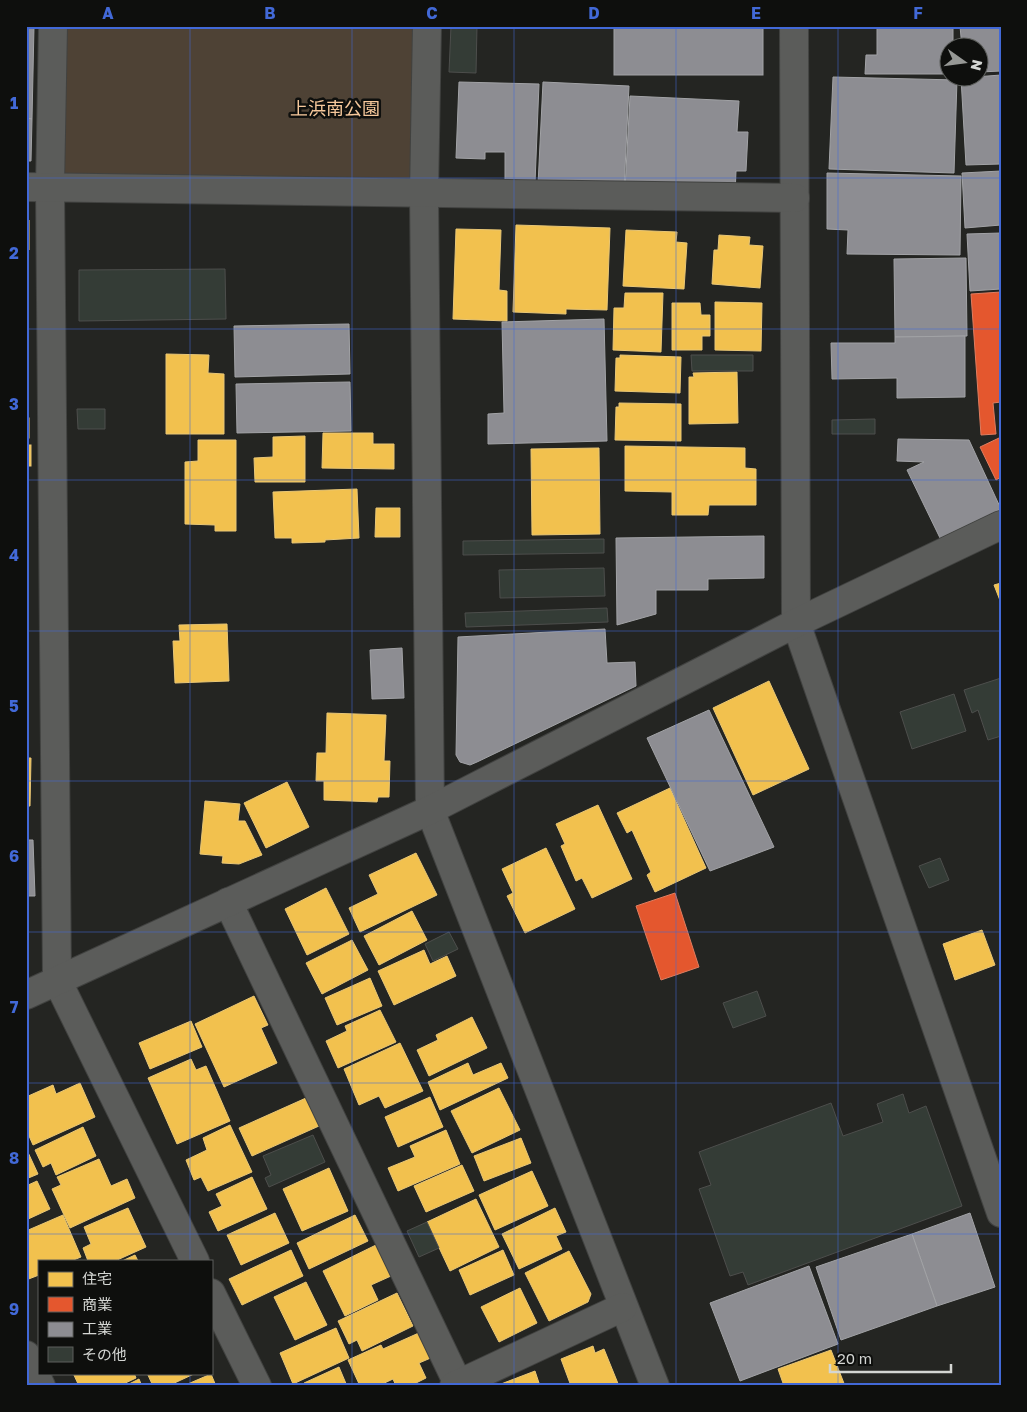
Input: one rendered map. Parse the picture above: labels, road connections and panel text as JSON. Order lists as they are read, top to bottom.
{
  "parks": ["上浜南公園"],
  "legend": [
    "住宅",
    "商業",
    "工業",
    "その他"
  ],
  "scale_bar": "20 m",
  "north": "right",
  "grid": {
    "columns": [
      "A",
      "B",
      "C",
      "D",
      "E",
      "F"
    ],
    "rows": [
      "1",
      "2",
      "3",
      "4",
      "5",
      "6",
      "7",
      "8",
      "9"
    ]
  }
}
